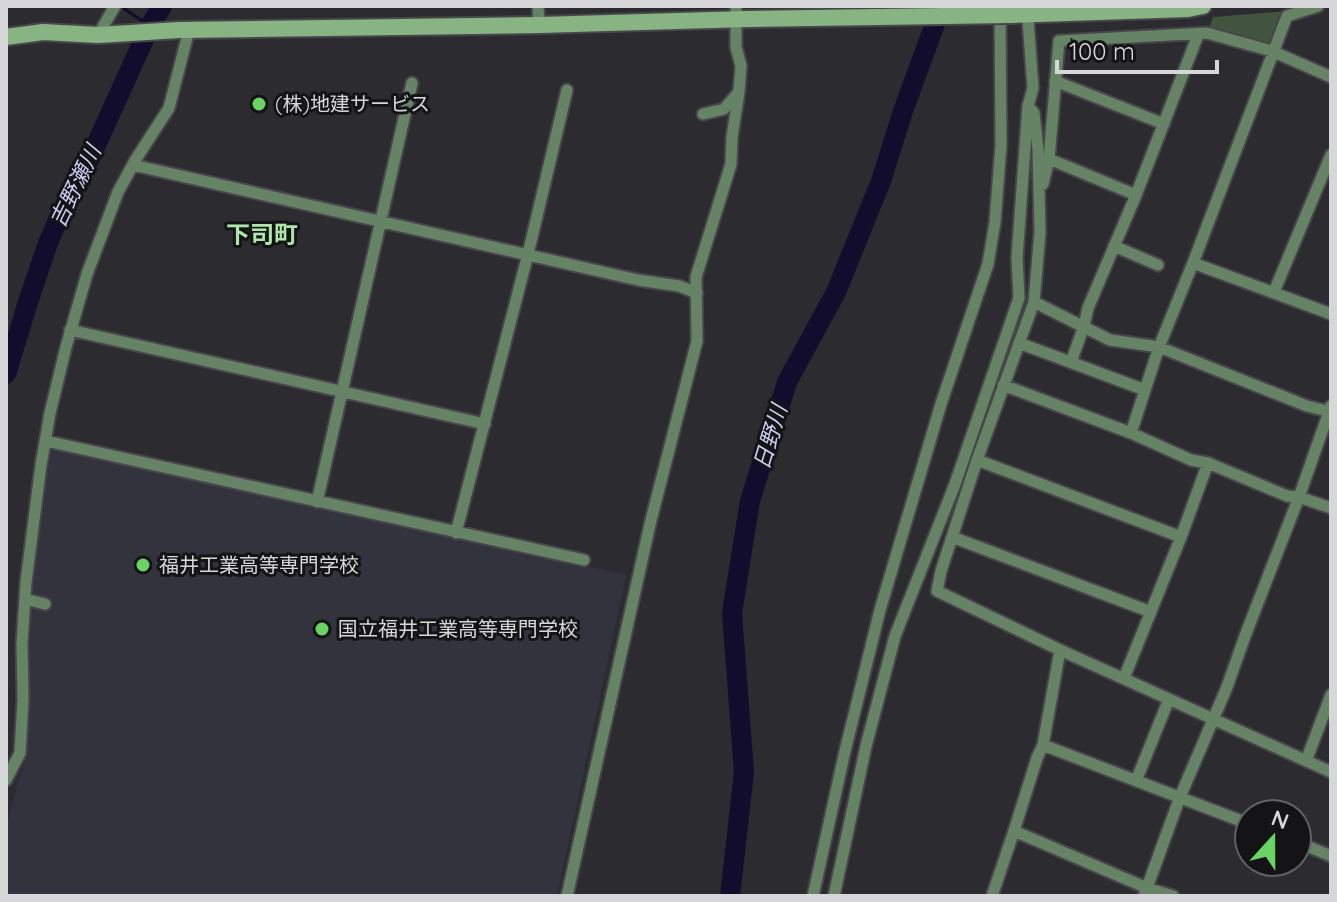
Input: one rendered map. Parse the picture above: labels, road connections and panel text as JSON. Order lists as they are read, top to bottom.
{
  "districts": ["下司町"],
  "water": ["吉野瀬川", "日野川"],
  "places": ["(株)地建サービス", "福井工業高等専門学校", "国立福井工業高等専門学校"],
  "scale_bar": "100 m",
  "north": "top"
}
